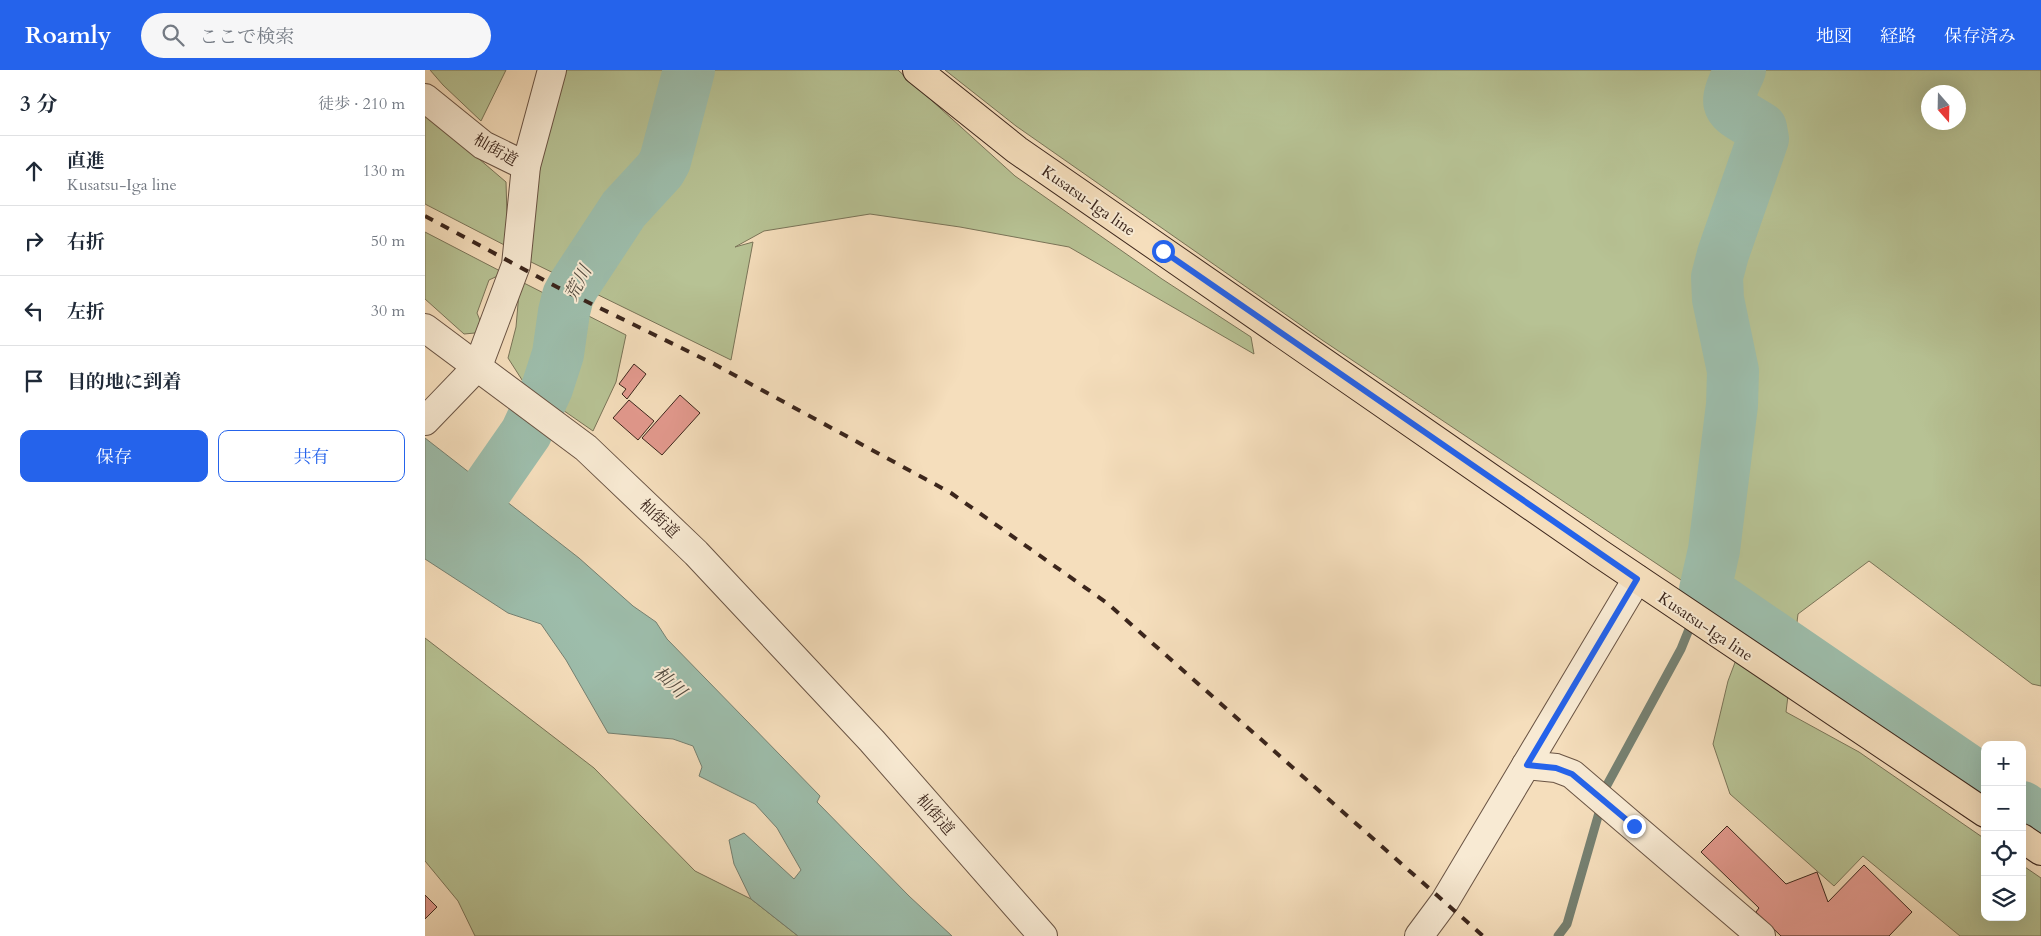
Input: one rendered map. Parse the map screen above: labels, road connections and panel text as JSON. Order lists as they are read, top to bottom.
{
  "streets": {
    "main road": ["Kusatsu-Iga line"],
    "street": ["杣街道"]
  },
  "water": ["荒川", "杣川"],
  "north": "bottom",
  "page": {
    "header": "Roamly",
    "search": "ここで検索",
    "nav": ["地図", "経路", "保存済み"],
    "heading": ["3 分", "徒歩 · 210 m"],
    "list": [
      ["直進", "Kusatsu-Iga line", "130 m"],
      ["右折", "50 m"],
      ["左折", "30 m"],
      "目的地に到着"
    ],
    "buttons": ["保存", "共有"],
    "map_buttons": ["+", "−"]
  }
}
